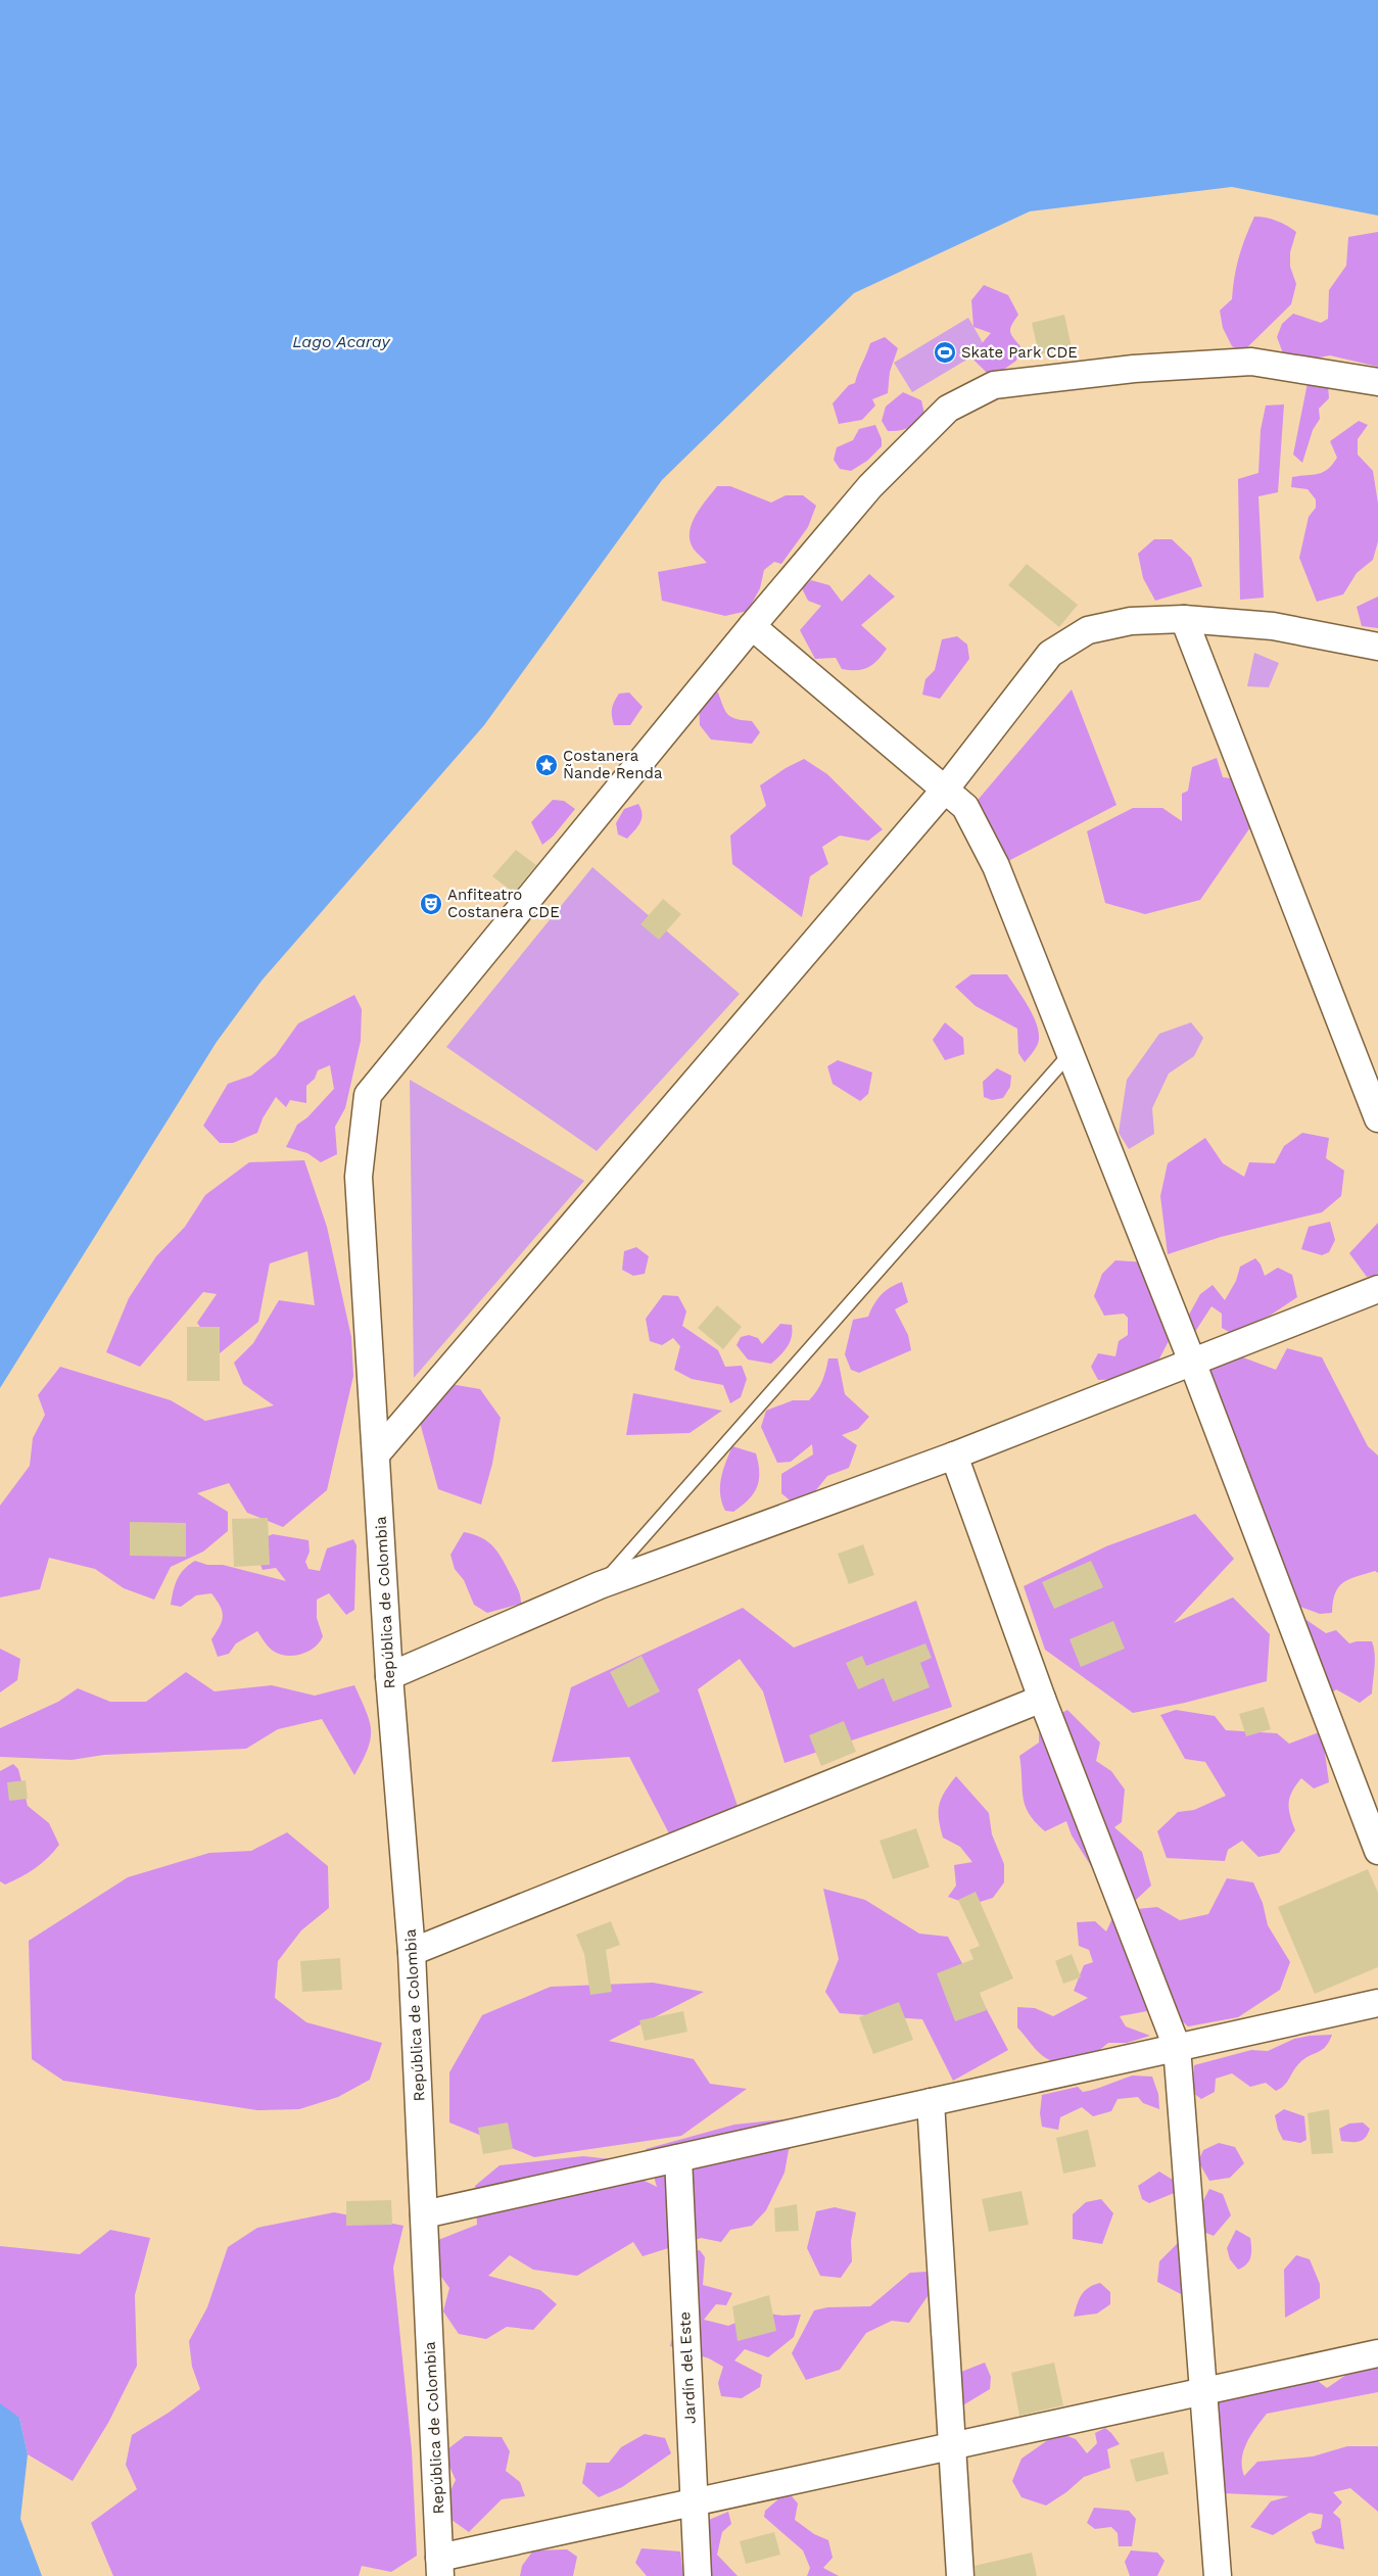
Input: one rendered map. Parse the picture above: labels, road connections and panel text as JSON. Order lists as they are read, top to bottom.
{
  "streets": {
    "street": ["República de Colombia", "Jardín del Este"]
  },
  "water": ["Lago Acaray"],
  "places": {
    "sports": ["Skate Park CDE"],
    "place": ["Costanera Ñande Renda"],
    "theatre": ["Anfiteatro Costanera CDE"]
  }
}
